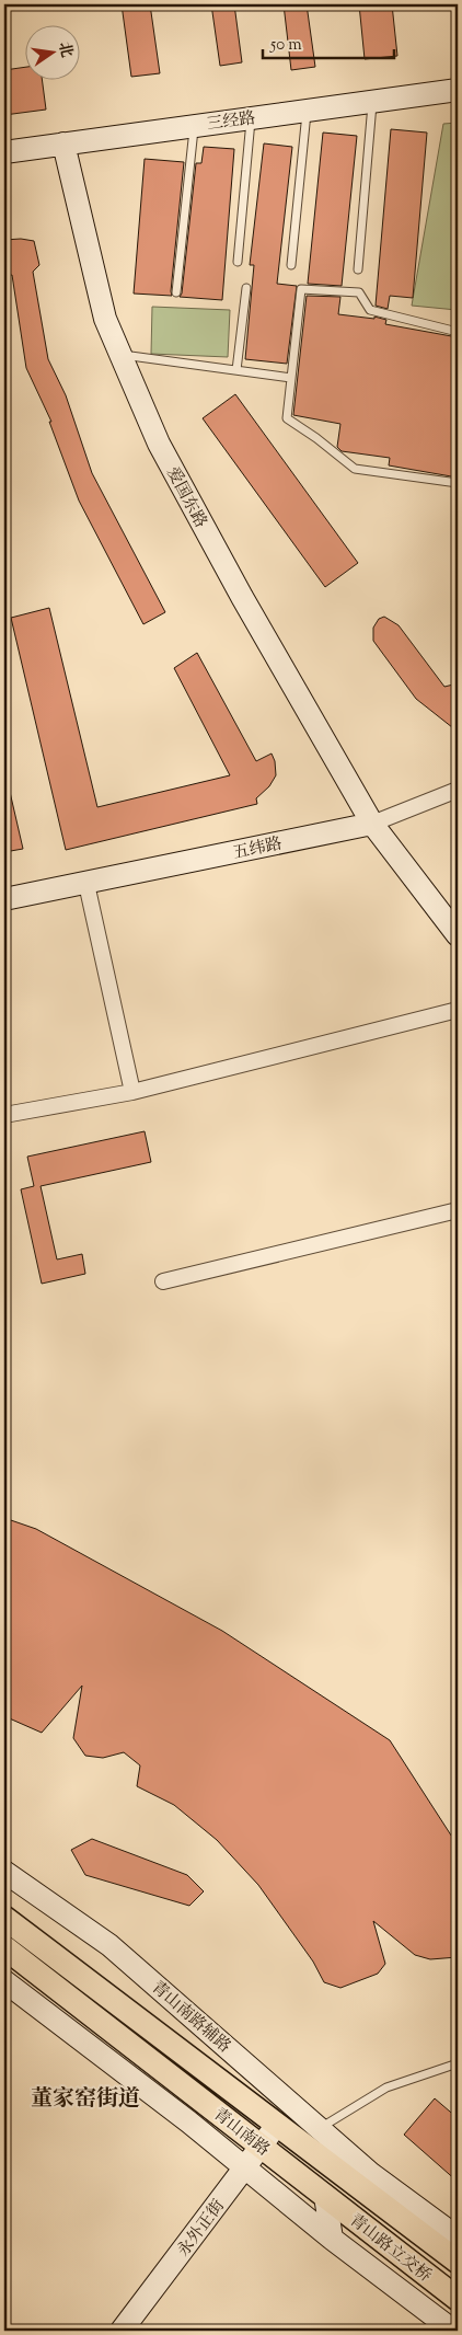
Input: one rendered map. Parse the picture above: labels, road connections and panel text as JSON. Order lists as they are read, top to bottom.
{
  "streets": {
    "main road": [
      "三经路",
      "爱国东路",
      "五纬路",
      "青山南路辅路",
      "青山南路",
      "永外正街",
      "青山路立交桥"
    ]
  },
  "crossings": [
    ["三经路", "爱国东路"],
    ["爱国东路", "五纬路"],
    ["青山南路", "永外正街"],
    ["青山南路", "青山路立交桥"]
  ],
  "districts": ["董家窑街道"],
  "scale_bar": "50 m",
  "north": "right"
}
